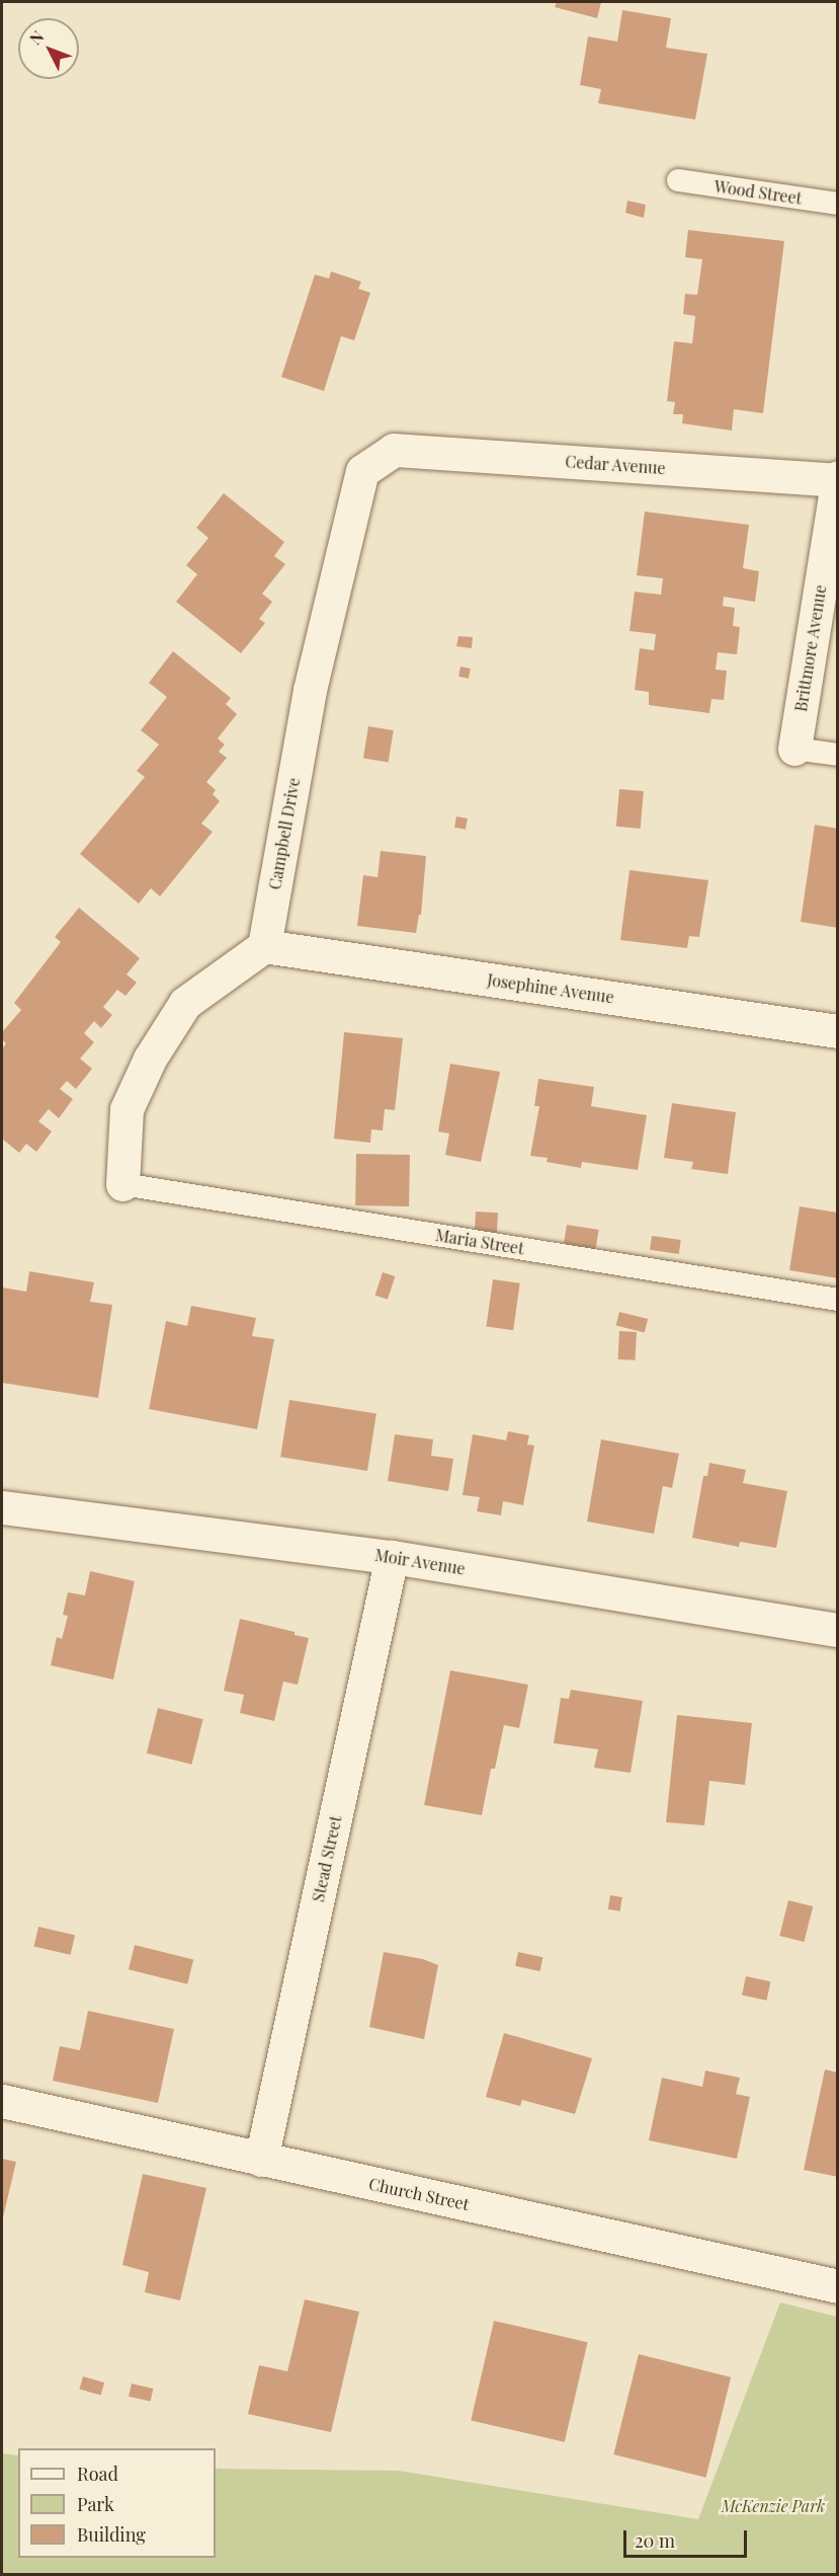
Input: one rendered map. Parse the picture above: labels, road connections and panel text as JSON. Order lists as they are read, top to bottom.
{
  "streets": {
    "street": [
      "Cedar Avenue",
      "Brittmore Avenue",
      "Campbell Drive",
      "Josephine Avenue",
      "Moir Avenue",
      "Stead Street",
      "Church Street"
    ],
    "lane": ["Wood Street", "Maria Street"]
  },
  "crossings": [
    ["Cedar Avenue", "Brittmore Avenue"],
    ["Cedar Avenue", "Campbell Drive"],
    ["Campbell Drive", "Josephine Avenue"],
    ["Moir Avenue", "Stead Street"],
    ["Stead Street", "Church Street"]
  ],
  "parks": ["McKenzie Park"],
  "legend": ["Road", "Park", "Building"],
  "scale_bar": "20 m",
  "north": "top left"
}
